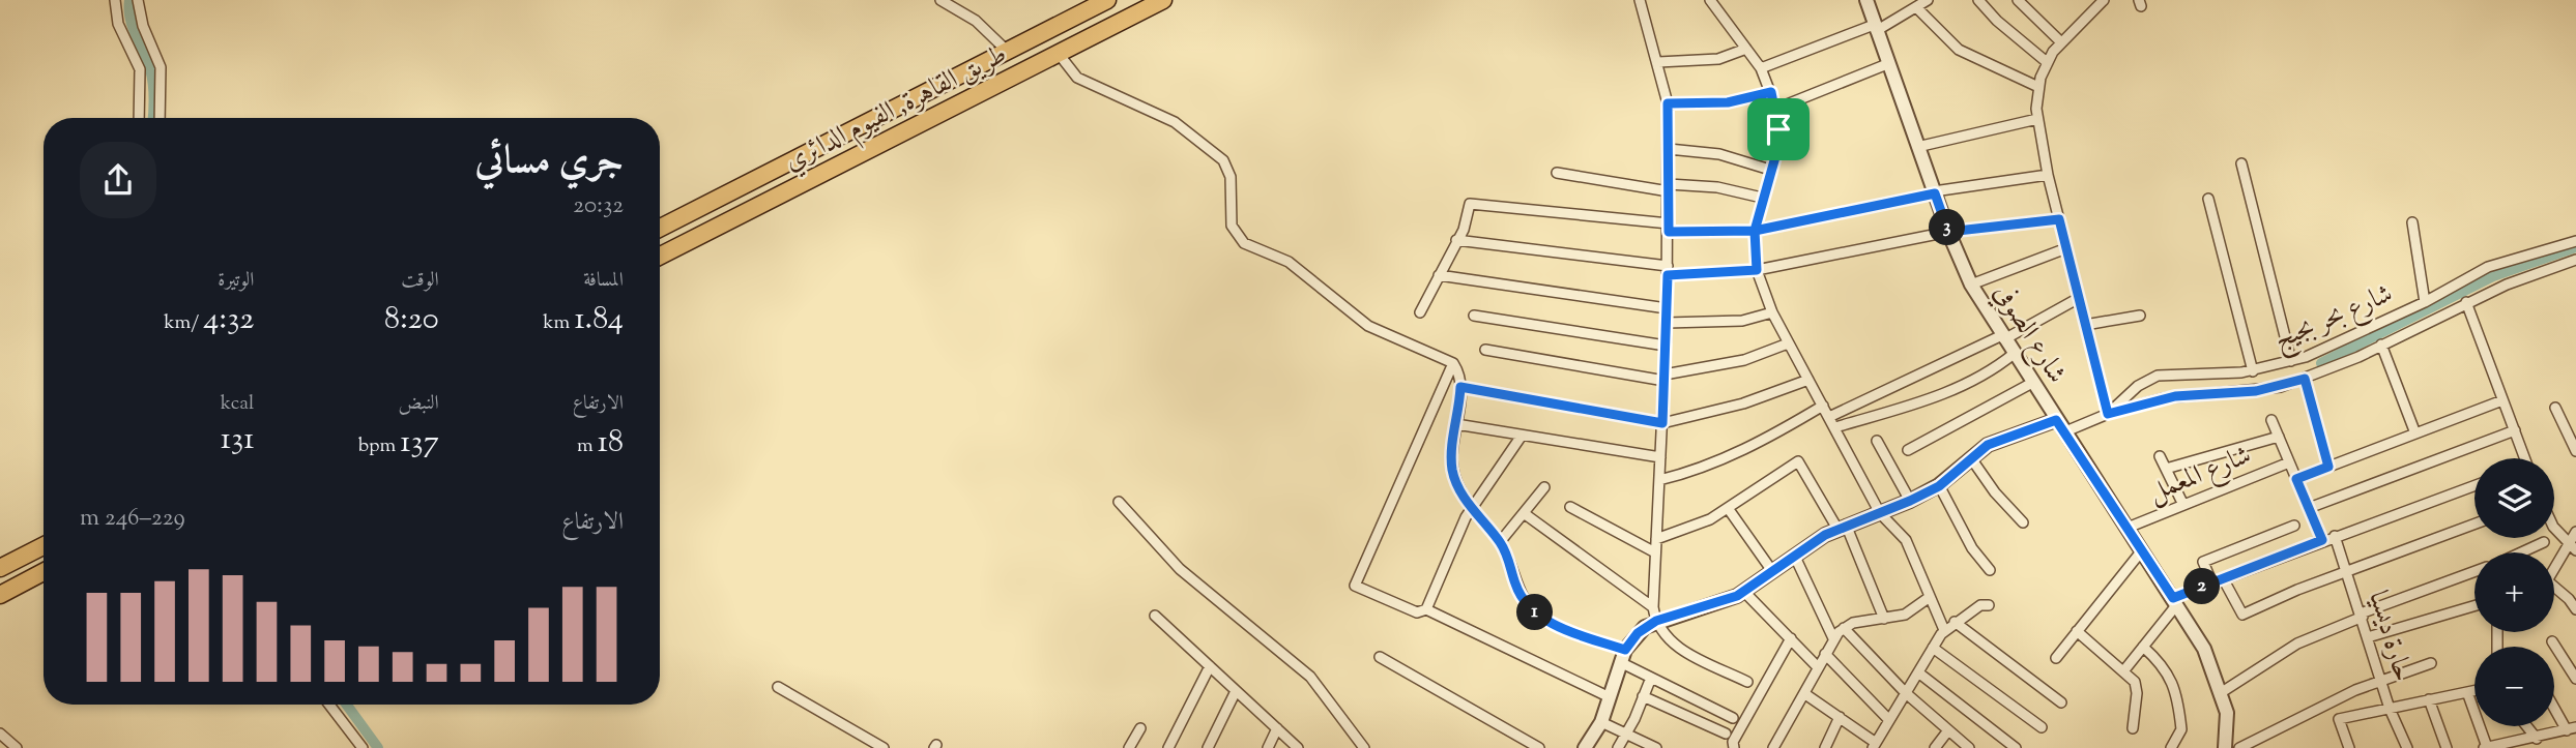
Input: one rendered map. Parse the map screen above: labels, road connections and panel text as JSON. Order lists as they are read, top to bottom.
{
  "streets": {
    "highway": ["طريق القاهرة, الفيوم الدائري"],
    "street": [
      "شارع بحر بجيج",
      "شارع الصوفي",
      "شارع المعمل",
      "حارة ديسيا"
    ]
  },
  "crossings": [
    ["شارع بحر بجيج", "شارع الصوفي"],
    ["شارع الصوفي", "شارع المعمل"]
  ],
  "page": {
    "heading": ["جري مسائي", "20:32"],
    "pins": ["3", "2", "1"],
    "stats": [
      ["المسافة", "1.84 km"],
      ["الوقت", "8:20"],
      ["الوتيرة", "4:32 /km"],
      ["الارتفاع", "18 m"],
      ["النبض", "137 bpm"],
      ["kcal", "131"]
    ],
    "map_buttons": ["+", "−"],
    "chart": ["الارتفاع", "229–246 m"]
  }
}
